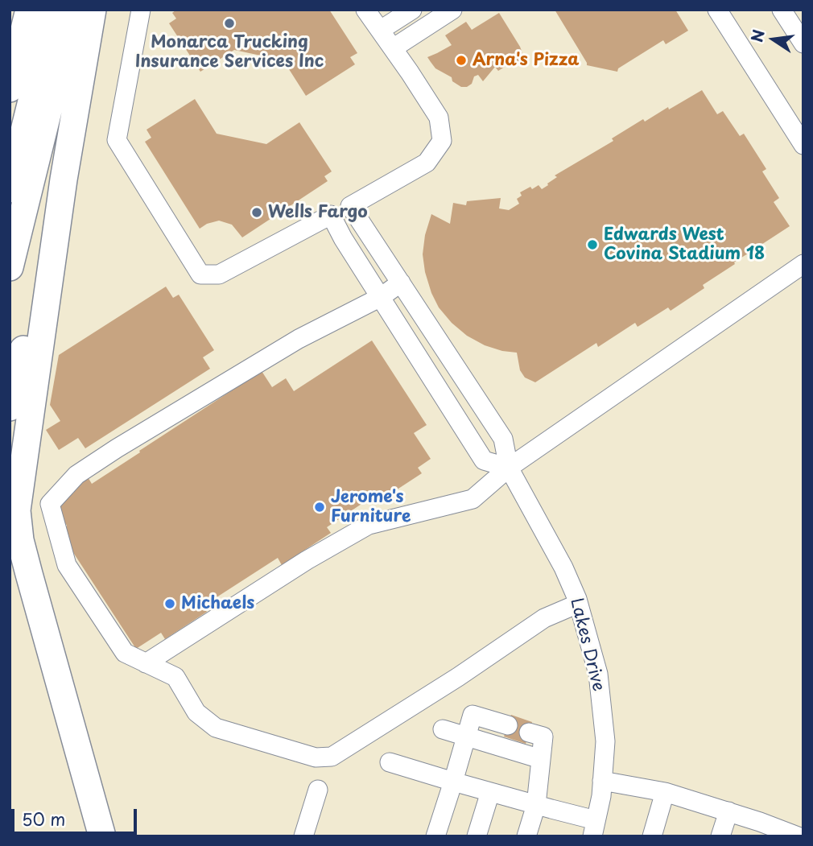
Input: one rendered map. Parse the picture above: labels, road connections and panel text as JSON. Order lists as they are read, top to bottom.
{
  "streets": {
    "street": ["Lakes Drive"]
  },
  "places": [
    "Monarca Trucking Insurance Services Inc",
    "Arna's Pizza",
    "Wells Fargo",
    "Edwards West Covina Stadium 18",
    "Jerome's Furniture",
    "Michaels"
  ],
  "scale_bar": "50 m",
  "north": "left"
}
